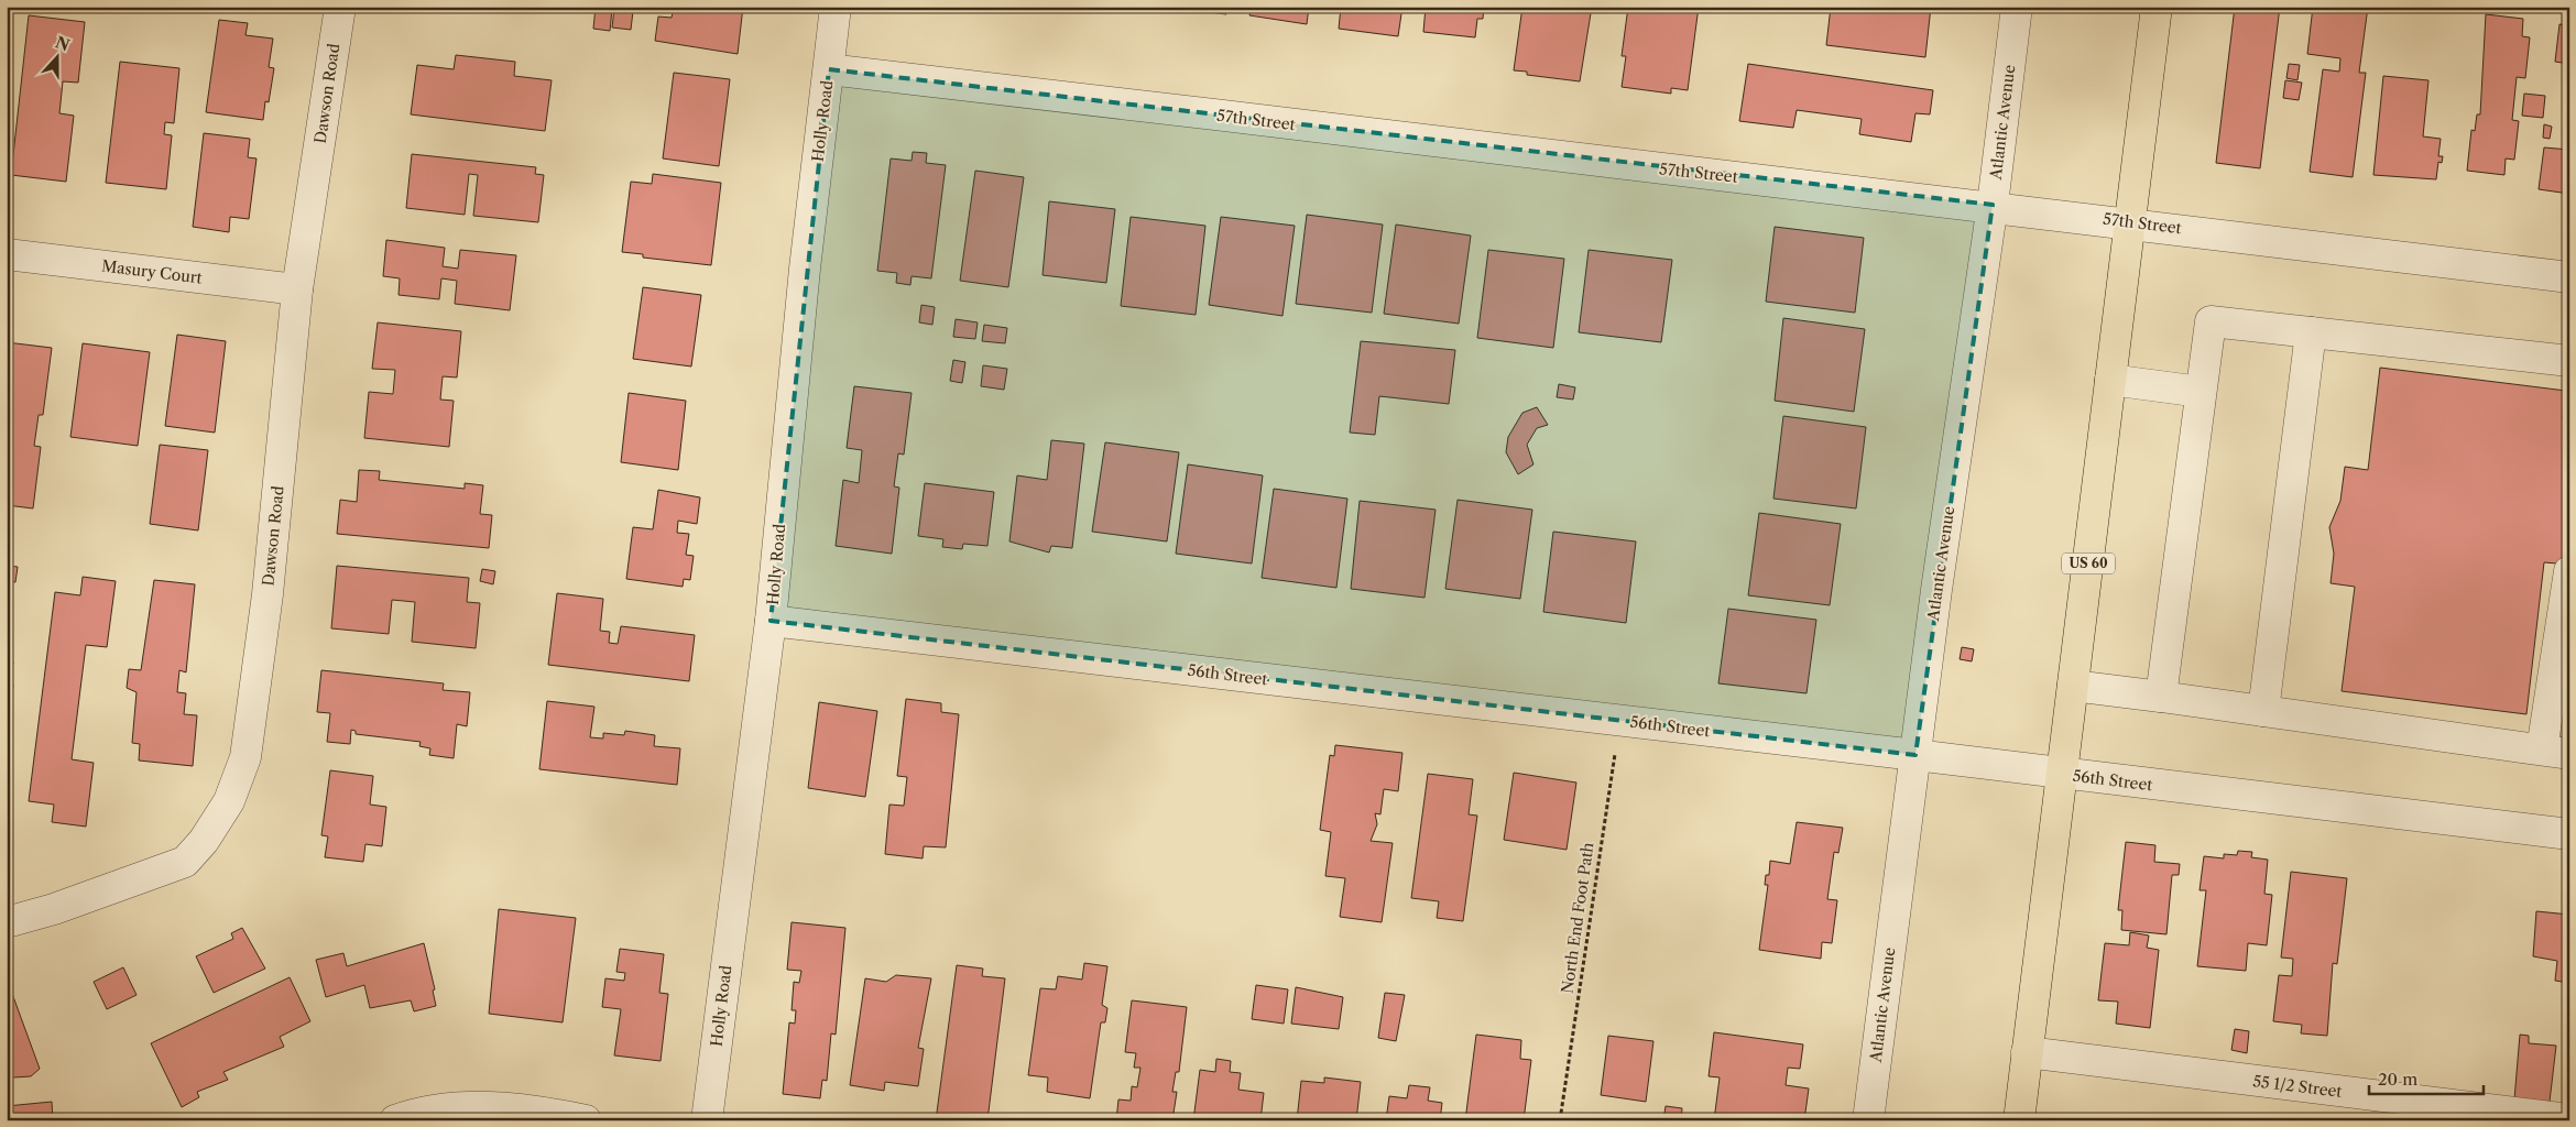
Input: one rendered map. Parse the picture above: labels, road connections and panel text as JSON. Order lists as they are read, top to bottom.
{
  "streets": {
    "highway": ["US 60"],
    "street": [
      "Dawson Road",
      "57th Street",
      "Holly Road",
      "Atlantic Avenue",
      "Masury Court",
      "56th Street",
      "55 1/2 Street"
    ],
    "path": ["North End Foot Path"]
  },
  "crossings": [
    ["Dawson Road", "Masury Court"],
    ["57th Street", "Holly Road"],
    ["57th Street", "Atlantic Avenue"],
    ["57th Street", "US 60"],
    ["Holly Road", "56th Street"],
    ["Atlantic Avenue", "56th Street"],
    ["US 60", "56th Street"],
    ["US 60", "55 1/2 Street"],
    ["56th Street", "North End Foot Path"]
  ],
  "scale_bar": "20 m",
  "north": "top"
}
